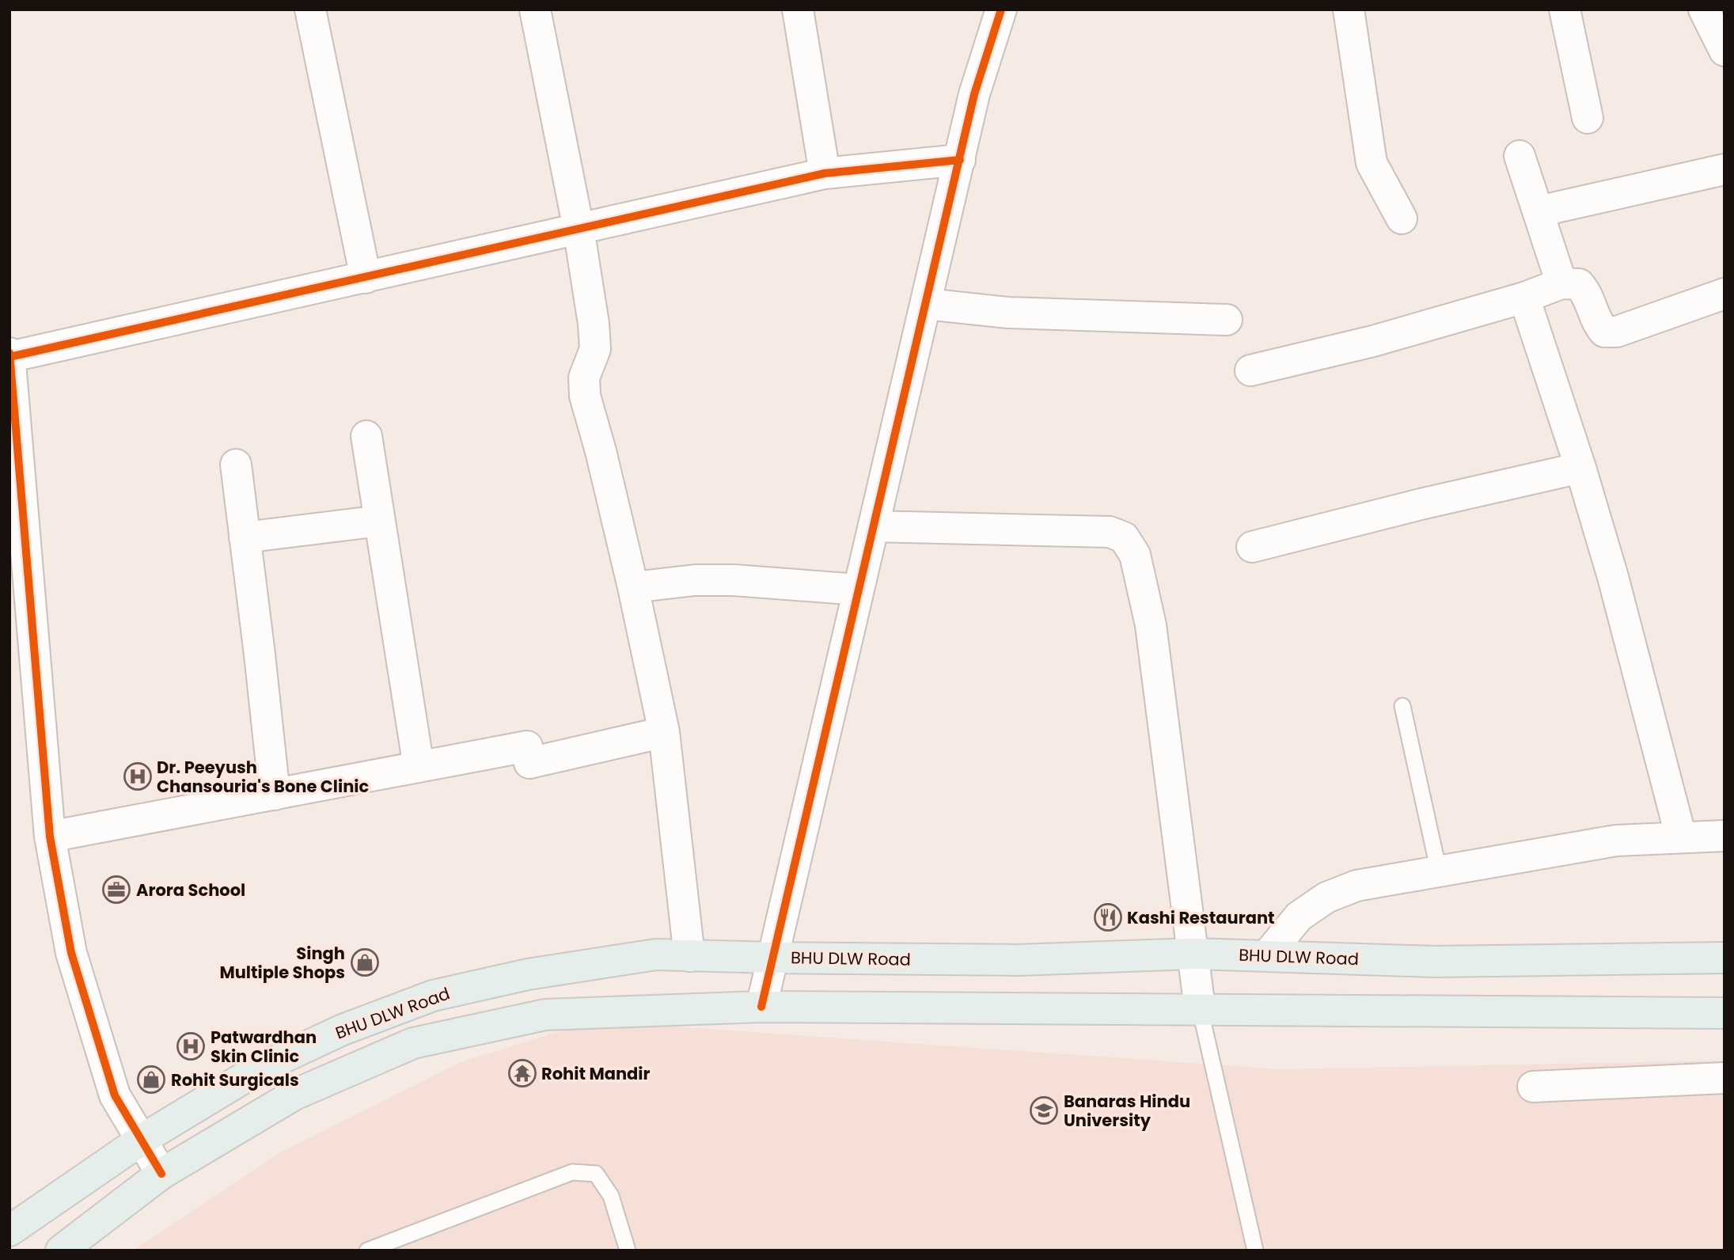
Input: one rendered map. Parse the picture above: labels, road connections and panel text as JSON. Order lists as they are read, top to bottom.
{
  "streets": {
    "main road": ["BHU DLW Road"]
  },
  "places": {
    "hospital": ["Dr. Peeyush Chansouria's Bone Clinic", "Patwardhan Skin Clinic"],
    "office": ["Arora School"],
    "restaurant": ["Kashi Restaurant"],
    "shop": ["Singh Multiple Shops", "Rohit Surgicals"],
    "temple": ["Rohit Mandir"],
    "school or university": ["Banaras Hindu University"]
  }
}
